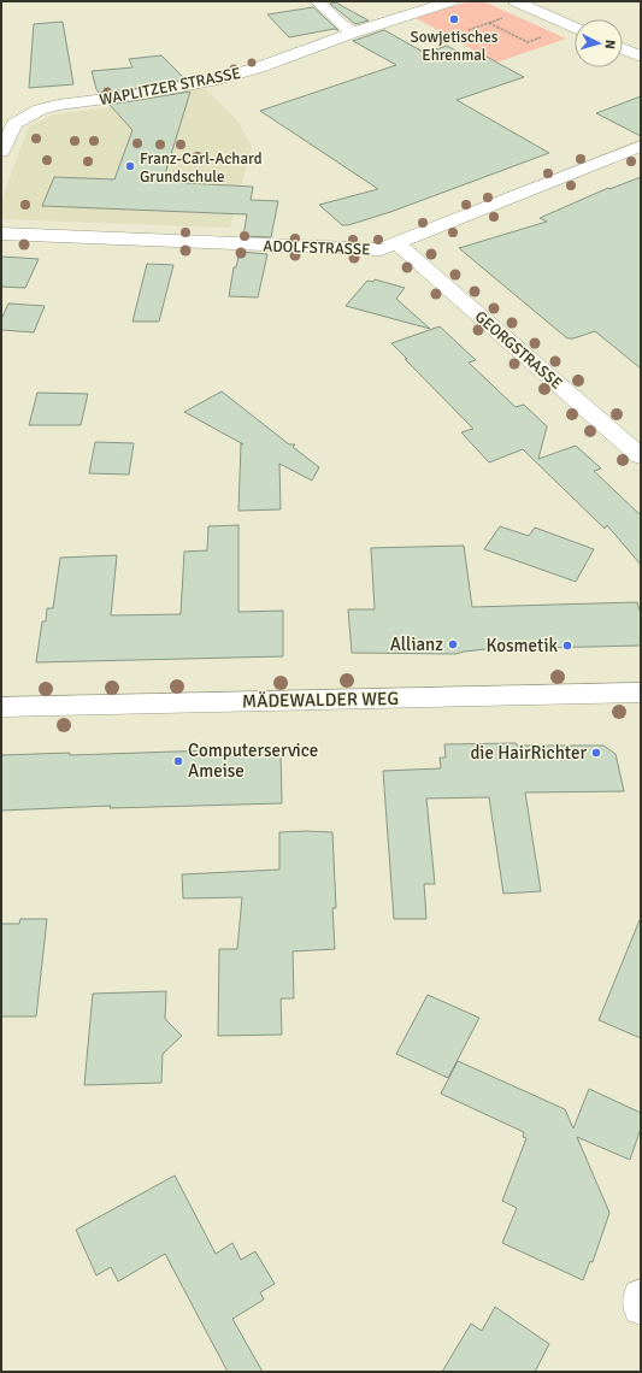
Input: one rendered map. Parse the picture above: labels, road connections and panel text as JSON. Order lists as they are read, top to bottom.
{
  "streets": {
    "street": [
      "WAPLITZER STRASSE",
      "ADOLFSTRASSE",
      "GEORGSTRASSE",
      "MÄDEWALDER WEG"
    ]
  },
  "crossings": [
    ["ADOLFSTRASSE", "GEORGSTRASSE"]
  ],
  "places": [
    "Sowjetisches Ehrenmal",
    "Franz-Carl-Achard Grundschule",
    "Allianz",
    "Kosmetik",
    "die HairRichter",
    "Computerservice Ameise"
  ],
  "north": "right"
}
